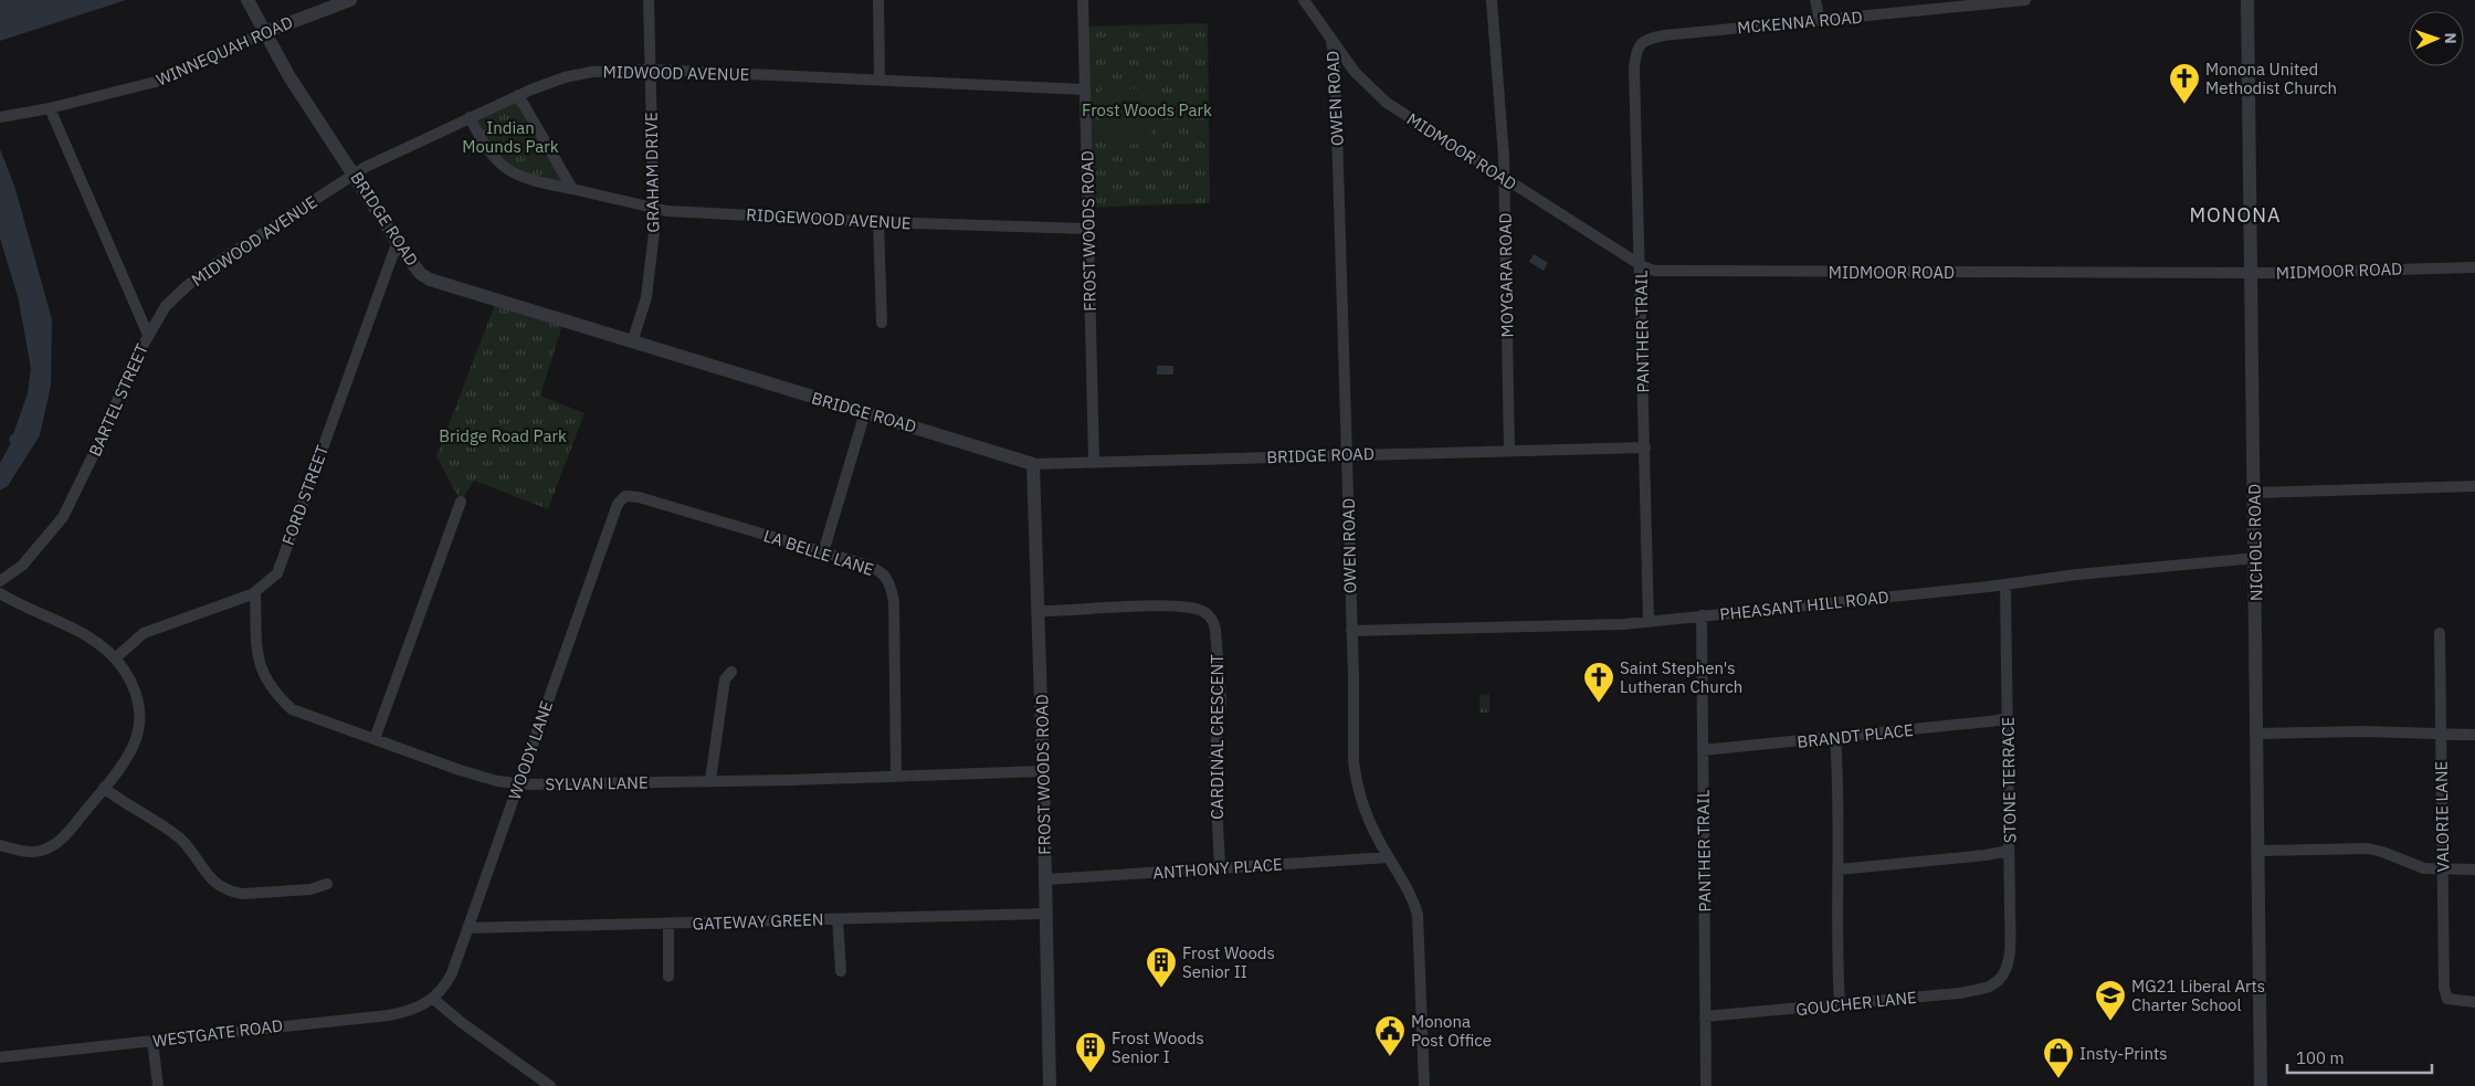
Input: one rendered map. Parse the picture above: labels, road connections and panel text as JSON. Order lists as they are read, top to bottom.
{
  "streets": {
    "street": [
      "MCKENNA ROAD",
      "WINNEQUAH ROAD",
      "MIDWOOD AVENUE",
      "OWEN ROAD",
      "MIDMOOR ROAD",
      "GRAHAM DRIVE",
      "BRIDGE ROAD",
      "RIDGEWOOD AVENUE",
      "FROST WOODS ROAD",
      "MOYGARA ROAD",
      "PANTHER TRAIL",
      "BARTEL STREET",
      "FORD STREET",
      "NICHOLS ROAD",
      "LA BELLE LANE",
      "PHEASANT HILL ROAD",
      "BRANDT PLACE",
      "CARDINAL CRESCENT",
      "WOODY LANE",
      "STONE TERRACE",
      "SYLVAN LANE",
      "VALORIE LANE",
      "ANTHONY PLACE",
      "GATEWAY GREEN",
      "GOUCHER LANE",
      "WESTGATE ROAD"
    ]
  },
  "crossings": [
    ["MCKENNA ROAD", "PANTHER TRAIL"],
    ["WINNEQUAH ROAD", "BRIDGE ROAD"],
    ["WINNEQUAH ROAD", "BARTEL STREET"],
    ["MIDWOOD AVENUE", "GRAHAM DRIVE"],
    ["MIDWOOD AVENUE", "BRIDGE ROAD"],
    ["MIDWOOD AVENUE", "RIDGEWOOD AVENUE"],
    ["MIDWOOD AVENUE", "FROST WOODS ROAD"],
    ["MIDWOOD AVENUE", "BARTEL STREET"],
    ["OWEN ROAD", "MIDMOOR ROAD"],
    ["OWEN ROAD", "BRIDGE ROAD"],
    ["OWEN ROAD", "PHEASANT HILL ROAD"],
    ["OWEN ROAD", "ANTHONY PLACE"],
    ["MIDMOOR ROAD", "MOYGARA ROAD"],
    ["MIDMOOR ROAD", "PANTHER TRAIL"],
    ["MIDMOOR ROAD", "NICHOLS ROAD"],
    ["GRAHAM DRIVE", "BRIDGE ROAD"],
    ["GRAHAM DRIVE", "RIDGEWOOD AVENUE"],
    ["BRIDGE ROAD", "FROST WOODS ROAD"],
    ["BRIDGE ROAD", "MOYGARA ROAD"],
    ["BRIDGE ROAD", "PANTHER TRAIL"],
    ["BRIDGE ROAD", "FORD STREET"],
    ["RIDGEWOOD AVENUE", "FROST WOODS ROAD"],
    ["FROST WOODS ROAD", "CARDINAL CRESCENT"],
    ["FROST WOODS ROAD", "SYLVAN LANE"],
    ["FROST WOODS ROAD", "ANTHONY PLACE"],
    ["FROST WOODS ROAD", "GATEWAY GREEN"],
    ["PANTHER TRAIL", "PHEASANT HILL ROAD"],
    ["PANTHER TRAIL", "BRANDT PLACE"],
    ["PANTHER TRAIL", "GOUCHER LANE"],
    ["FORD STREET", "SYLVAN LANE"],
    ["NICHOLS ROAD", "PHEASANT HILL ROAD"],
    ["LA BELLE LANE", "WOODY LANE"],
    ["LA BELLE LANE", "SYLVAN LANE"],
    ["PHEASANT HILL ROAD", "STONE TERRACE"],
    ["BRANDT PLACE", "STONE TERRACE"],
    ["CARDINAL CRESCENT", "ANTHONY PLACE"],
    ["WOODY LANE", "SYLVAN LANE"],
    ["WOODY LANE", "GATEWAY GREEN"],
    ["WOODY LANE", "WESTGATE ROAD"],
    ["STONE TERRACE", "GOUCHER LANE"]
  ],
  "districts": ["MONONA"],
  "parks": ["Frost Woods Park", "Indian Mounds Park", "Bridge Road Park"],
  "places": {
    "church": ["Monona United Methodist Church", "Saint Stephen's Lutheran Church"],
    "building": ["Frost Woods Senior II", "Frost Woods Senior I"],
    "school or university": ["MG21 Liberal Arts Charter School"],
    "public building": ["Monona Post Office"],
    "shop": ["Insty-Prints"]
  },
  "scale_bar": "100 m",
  "north": "right"
}
